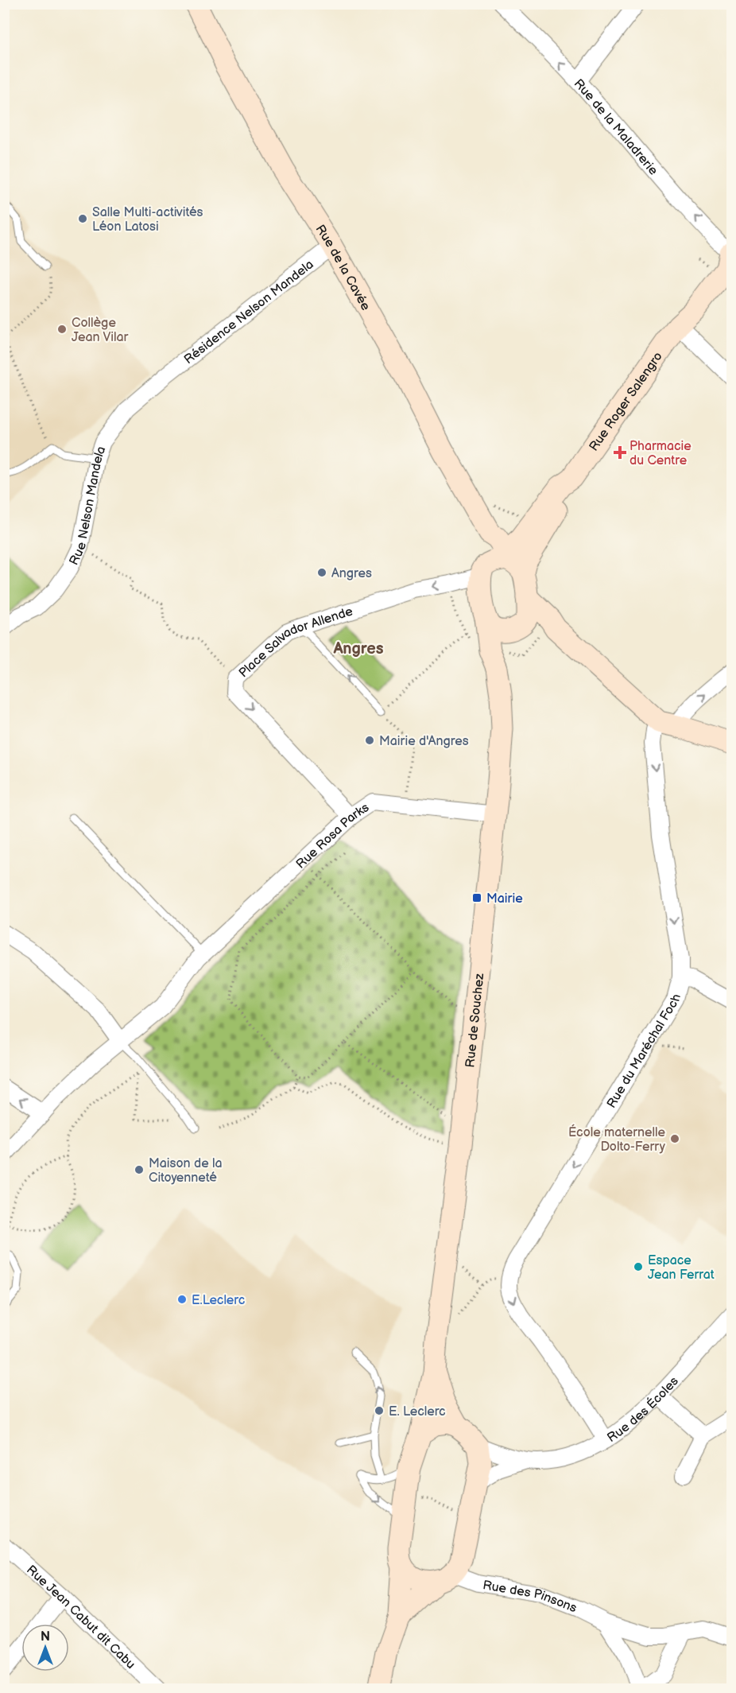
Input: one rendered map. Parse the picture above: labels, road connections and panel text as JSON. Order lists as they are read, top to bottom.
{
  "streets": {
    "main road": ["Rue de la Cavée", "Rue Roger Salengro", "Rue de Souchez"],
    "street": [
      "Rue de la Maladrerie",
      "Résidence Nelson Mandela",
      "Rue Nelson Mandela",
      "Place Salvador Allende",
      "Rue Rosa Parks",
      "Rue du Maréchal Foch",
      "Rue des Écoles",
      "Rue des Pinsons",
      "Rue Jean Cabut dit Cabu"
    ]
  },
  "crossings": [
    ["Rue de la Maladrerie", "Rue Roger Salengro"],
    ["Rue de la Cavée", "Résidence Nelson Mandela"],
    ["Rue de la Cavée", "Rue Roger Salengro"],
    ["Rue de la Cavée", "Place Salvador Allende"],
    ["Rue de la Cavée", "Rue de Souchez"],
    ["Résidence Nelson Mandela", "Rue Nelson Mandela"],
    ["Rue Roger Salengro", "Place Salvador Allende"],
    ["Rue Roger Salengro", "Rue de Souchez"],
    ["Place Salvador Allende", "Rue Rosa Parks"],
    ["Place Salvador Allende", "Rue de Souchez"],
    ["Rue Rosa Parks", "Rue de Souchez"]
  ],
  "one_way": ["Rue de la Maladrerie", "Rue du Maréchal Foch"],
  "districts": ["Angres"],
  "places": {
    "other": [
      "Salle Multi-activités Léon Latosi",
      "Collège Jean Vilar",
      "Angres",
      "Mairie d'Angres",
      "École maternelle Dolto-Ferry",
      "Maison de la Citoyenneté",
      "Espace Jean Ferrat",
      "E.Leclerc",
      "E. Leclerc"
    ],
    "health": ["Pharmacie du Centre"],
    "transit": ["Mairie"]
  },
  "north": "top"
}
